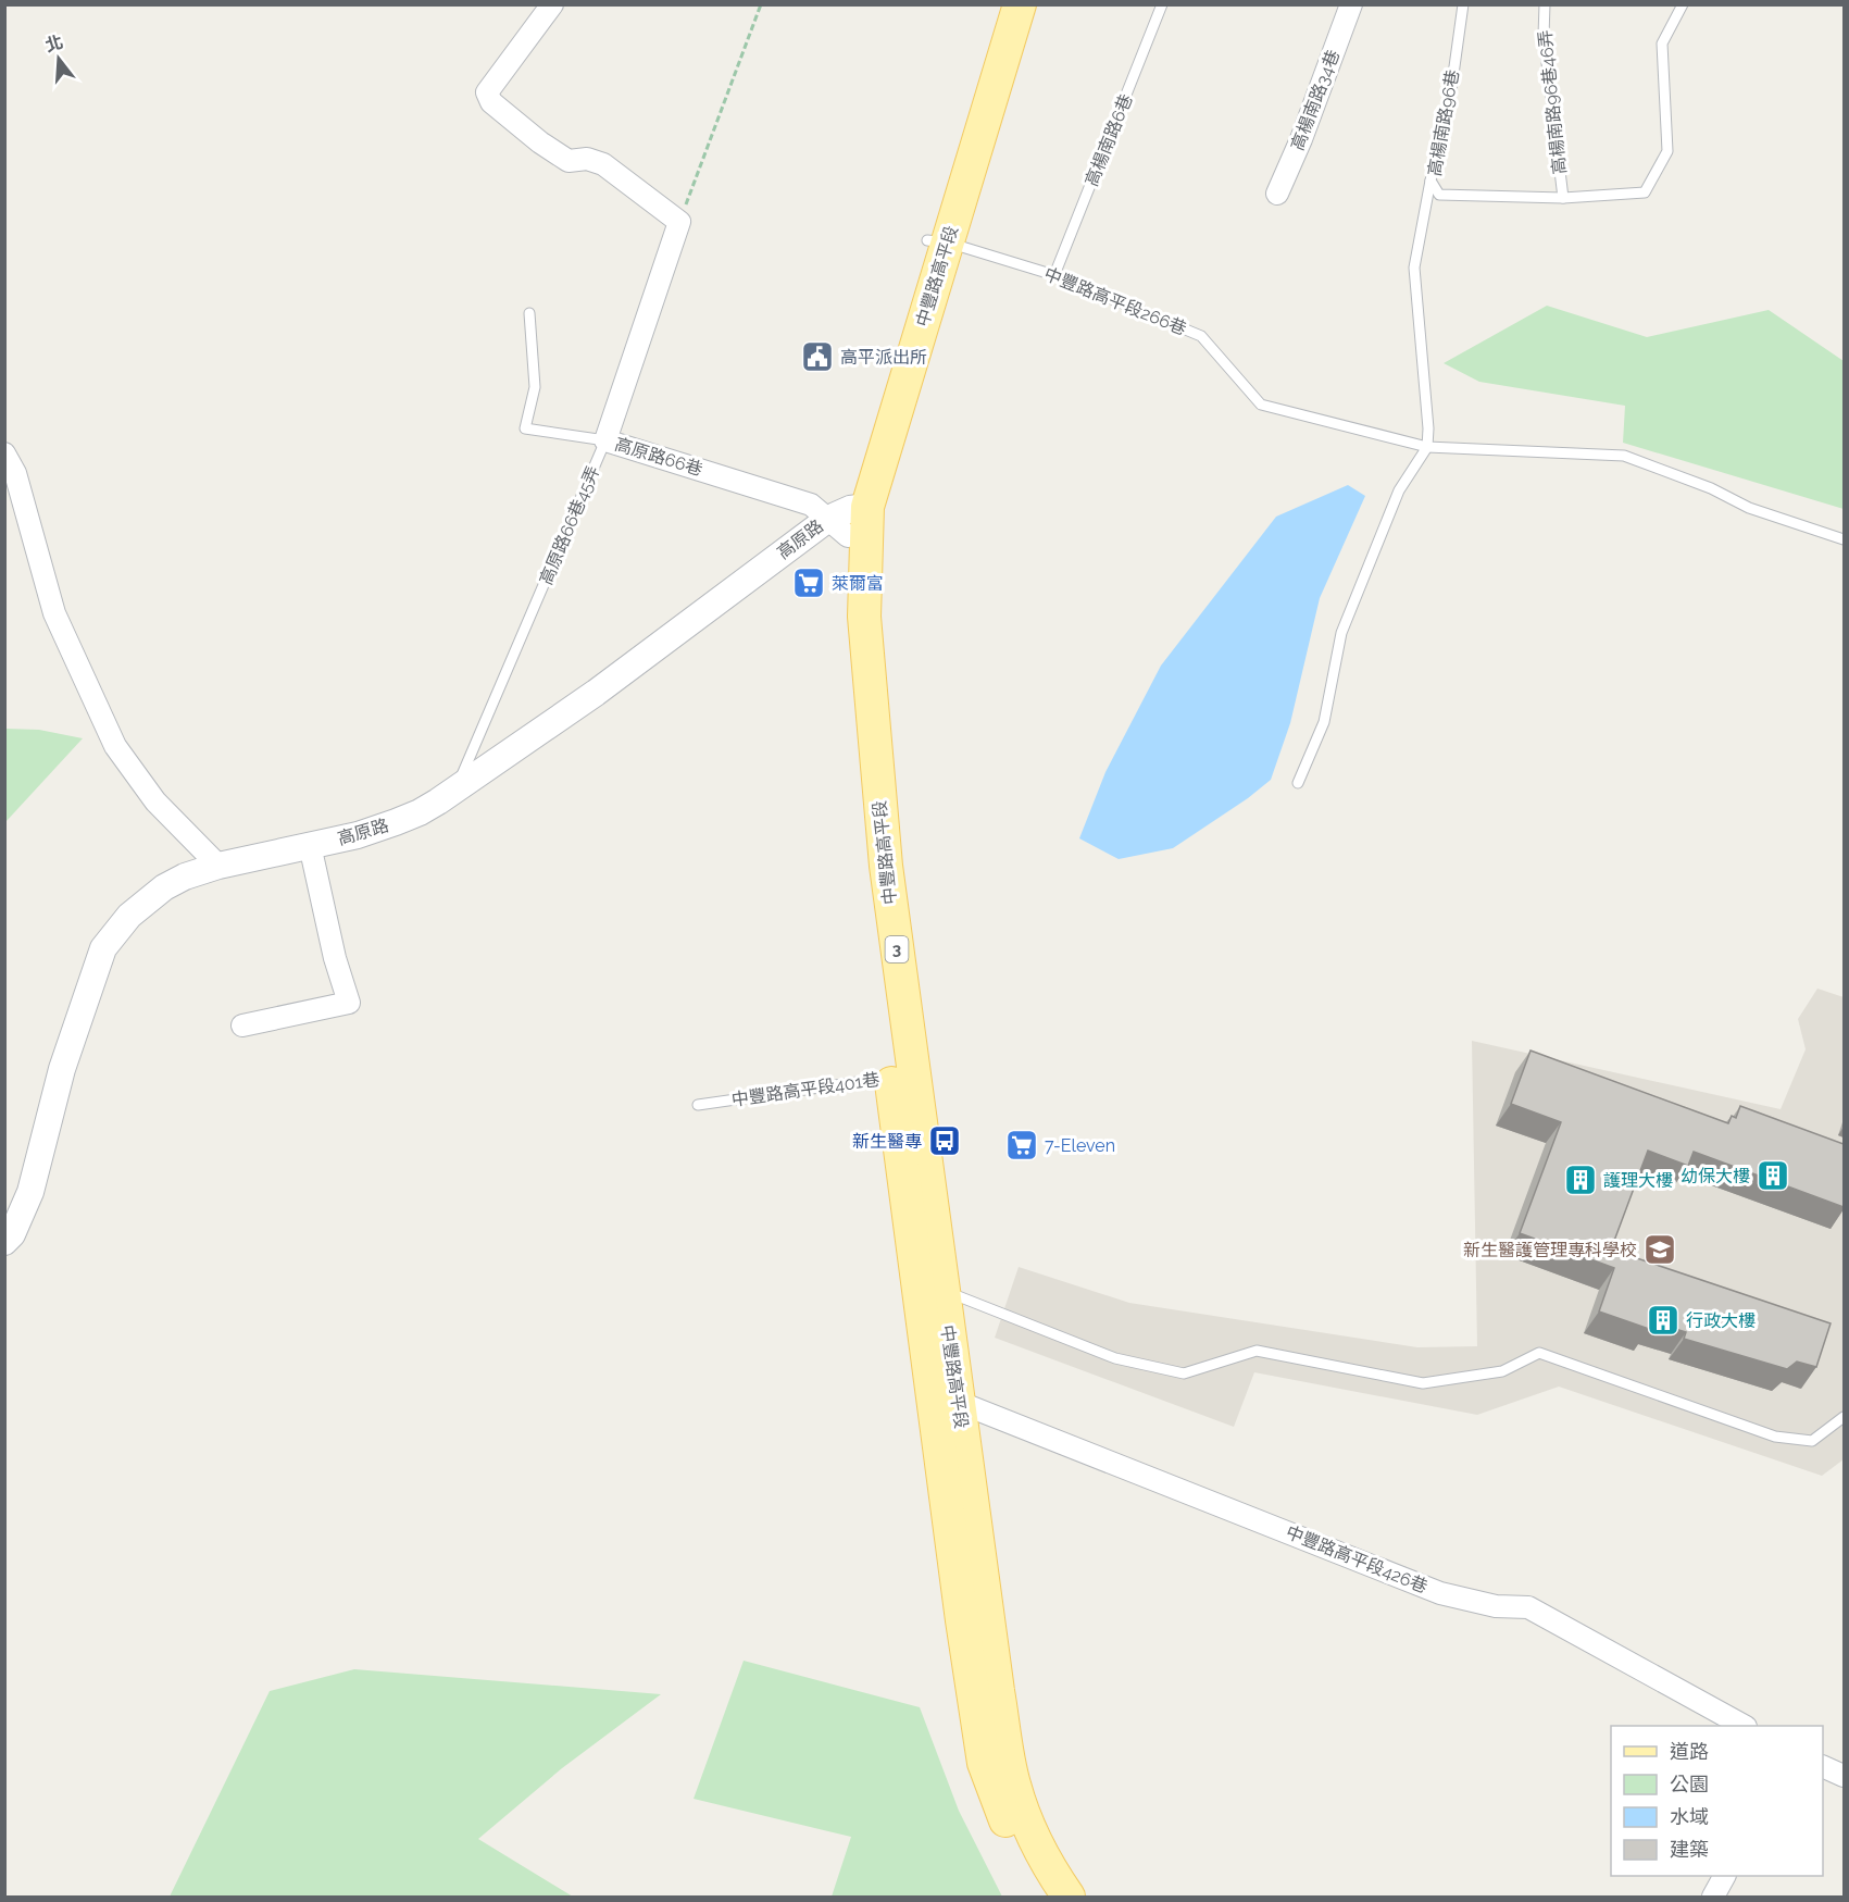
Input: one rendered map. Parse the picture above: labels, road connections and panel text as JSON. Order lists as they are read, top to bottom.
{
  "streets": {
    "main road": ["中豐路高平段", "3"],
    "street": [
      "高楊南路34巷",
      "高原路66巷",
      "高原路",
      "中豐路高平段426巷"
    ],
    "lane": [
      "高楊南路96巷46弄",
      "高楊南路96巷",
      "高楊南路6巷",
      "中豐路高平段266巷",
      "高原路66巷45弄",
      "中豐路高平段401巷"
    ]
  },
  "crossings": [
    ["高楊南路96巷46弄", "高楊南路96巷"],
    ["高楊南路6巷", "中豐路高平段266巷"],
    ["中豐路高平段", "中豐路高平段266巷"],
    ["中豐路高平段", "高原路66巷"],
    ["中豐路高平段", "高原路"],
    ["中豐路高平段", "中豐路高平段401巷"],
    ["中豐路高平段", "中豐路高平段426巷"],
    ["高原路66巷", "高原路66巷45弄"],
    ["高原路66巷", "高原路"],
    ["高原路66巷45弄", "高原路"]
  ],
  "places": {
    "public building": ["高平派出所"],
    "supermarket": ["萊爾富", "7-Eleven"],
    "bus stop": ["新生醫專"],
    "building": ["幼保大樓", "護理大樓", "行政大樓"],
    "school or university": ["新生醫護管理專科學校"]
  },
  "legend": [
    "道路",
    "公園",
    "水域",
    "建築"
  ],
  "north": "top"
}
